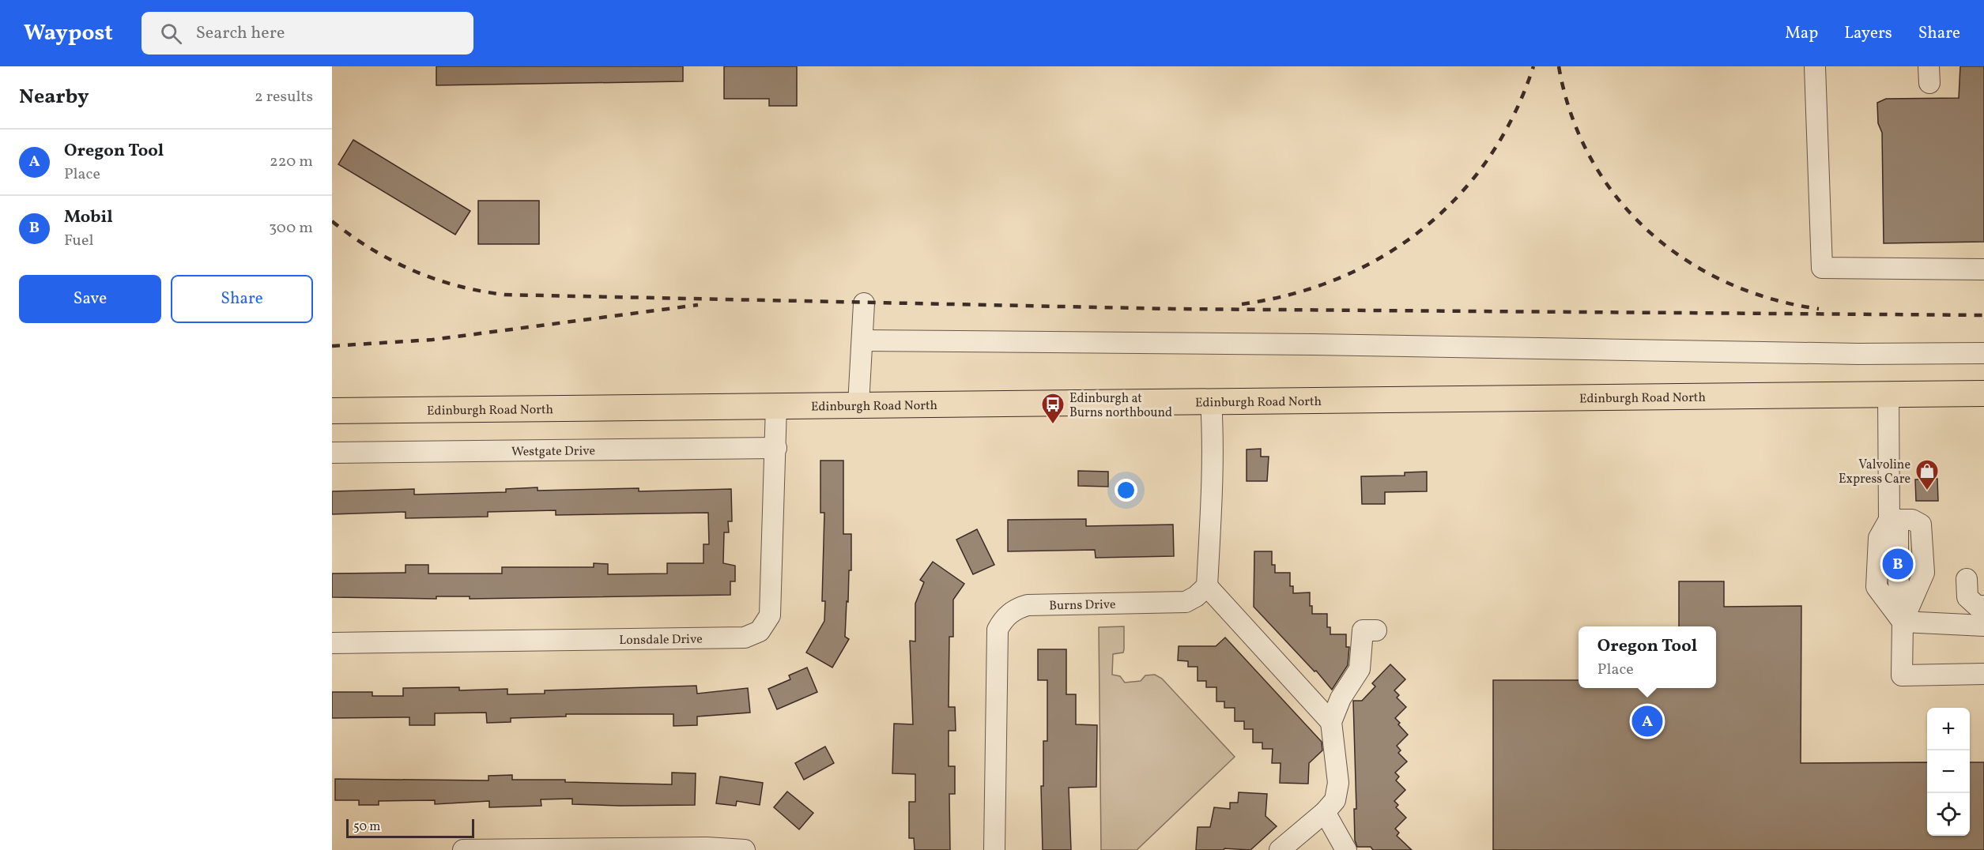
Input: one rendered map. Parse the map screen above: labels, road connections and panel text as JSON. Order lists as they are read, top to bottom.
{
  "streets": {
    "main road": ["Edinburgh Road North"],
    "street": ["Westgate Drive", "Burns Drive", "Lonsdale Drive"]
  },
  "crossings": [
    ["Edinburgh Road North", "Lonsdale Drive"],
    ["Westgate Drive", "Lonsdale Drive"]
  ],
  "places": {
    "bus stop": ["Edinburgh at Burns northbound"],
    "shop": ["Valvoline Express Care"]
  },
  "scale_bar": "50 m",
  "page": {
    "header": "Waypost",
    "search": "Search here",
    "nav": ["Map", "Layers", "Share"],
    "heading": ["Nearby", "2 results"],
    "list": [
      {
        "mark": "A",
        "name": "Oregon Tool",
        "note": "Place",
        "value": "220 m"
      },
      {
        "mark": "B",
        "name": "Mobil",
        "note": "Fuel",
        "value": "300 m"
      }
    ],
    "buttons": ["Save", "Share"],
    "pins": ["B", "A"],
    "popup": ["Oregon Tool", "Place"],
    "map_buttons": ["+", "−"],
    "scale": "50 m"
  }
}
